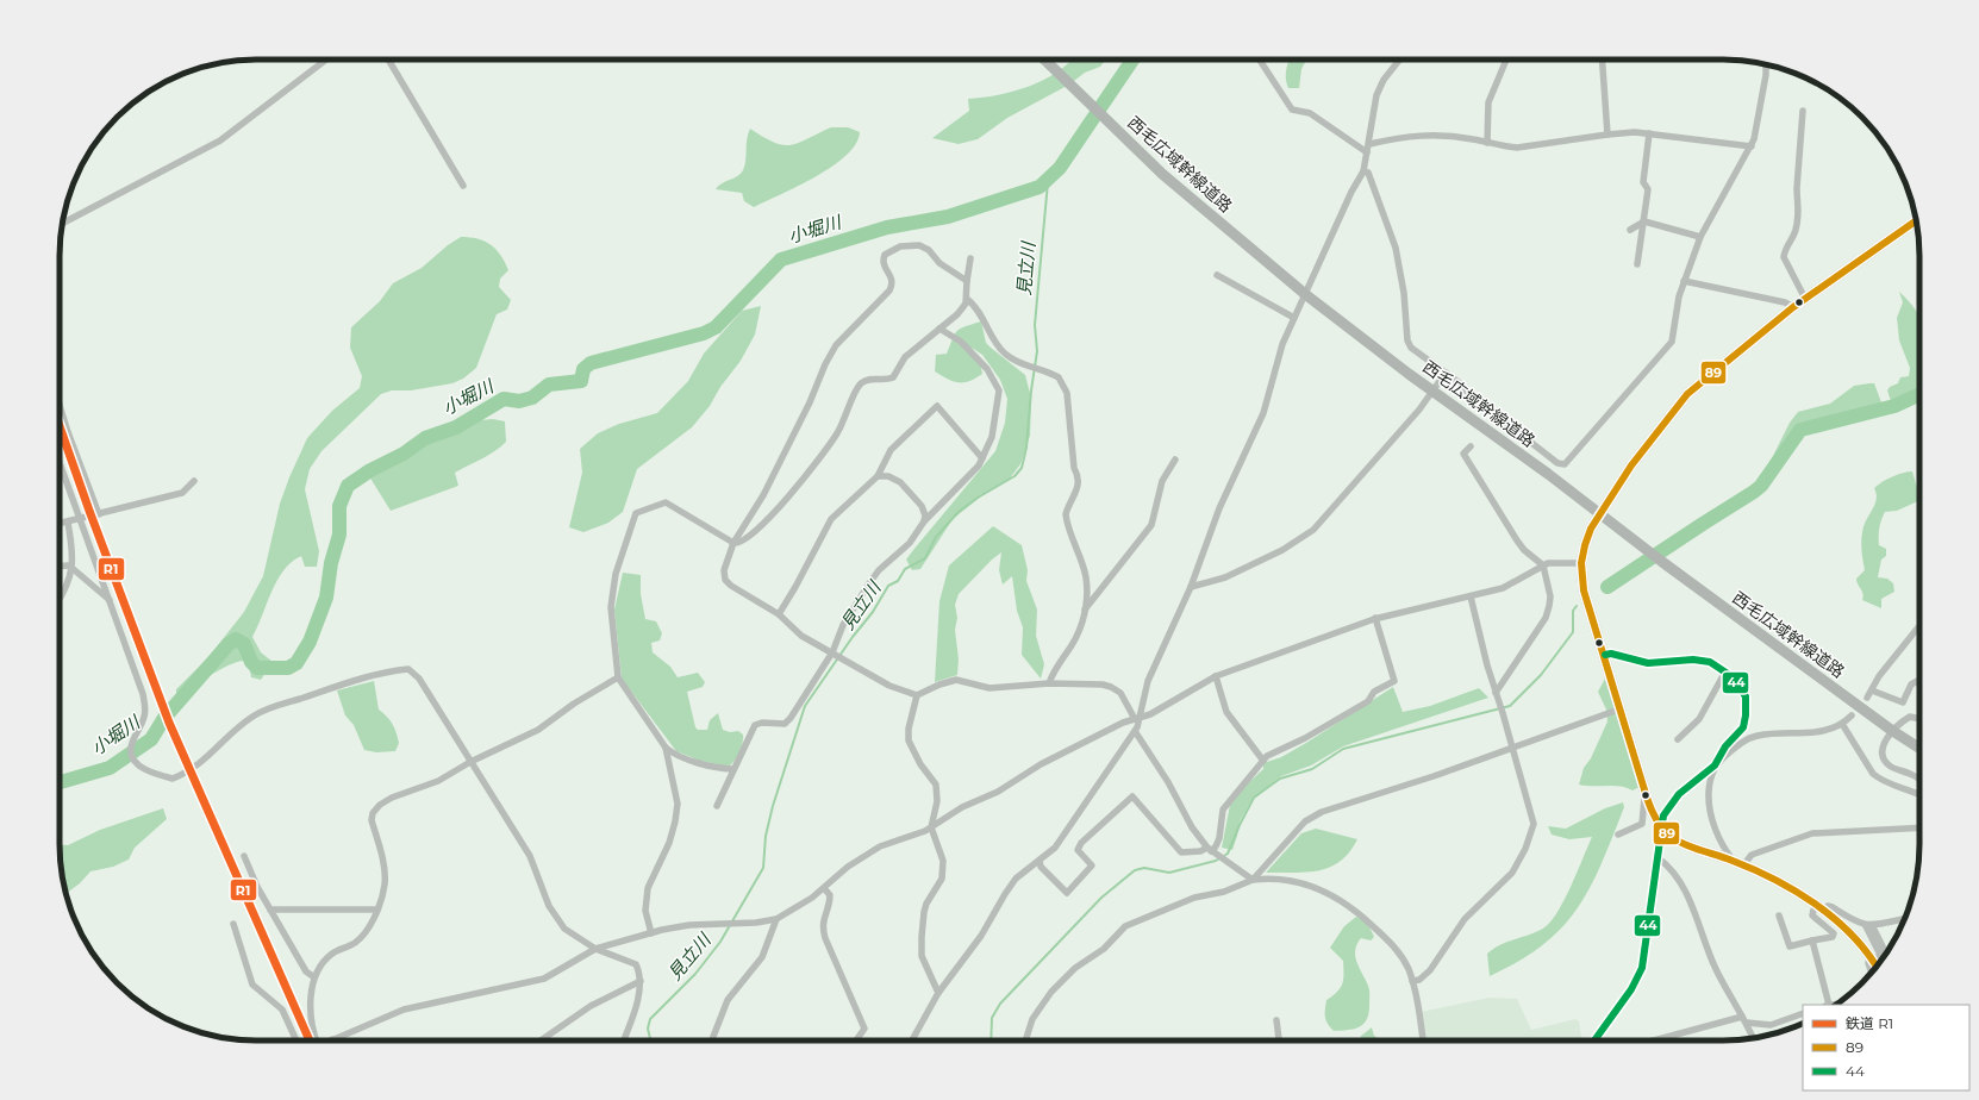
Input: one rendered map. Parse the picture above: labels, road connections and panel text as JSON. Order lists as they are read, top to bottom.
{
  "streets": {
    "main road": ["西毛広域幹線道路"]
  },
  "water": ["小堀川", "見立川"],
  "lines": ["transit line 89", "rail line R1", "transit line 44"],
  "legend": ["鉄道 R1", "89", "44"]
}
